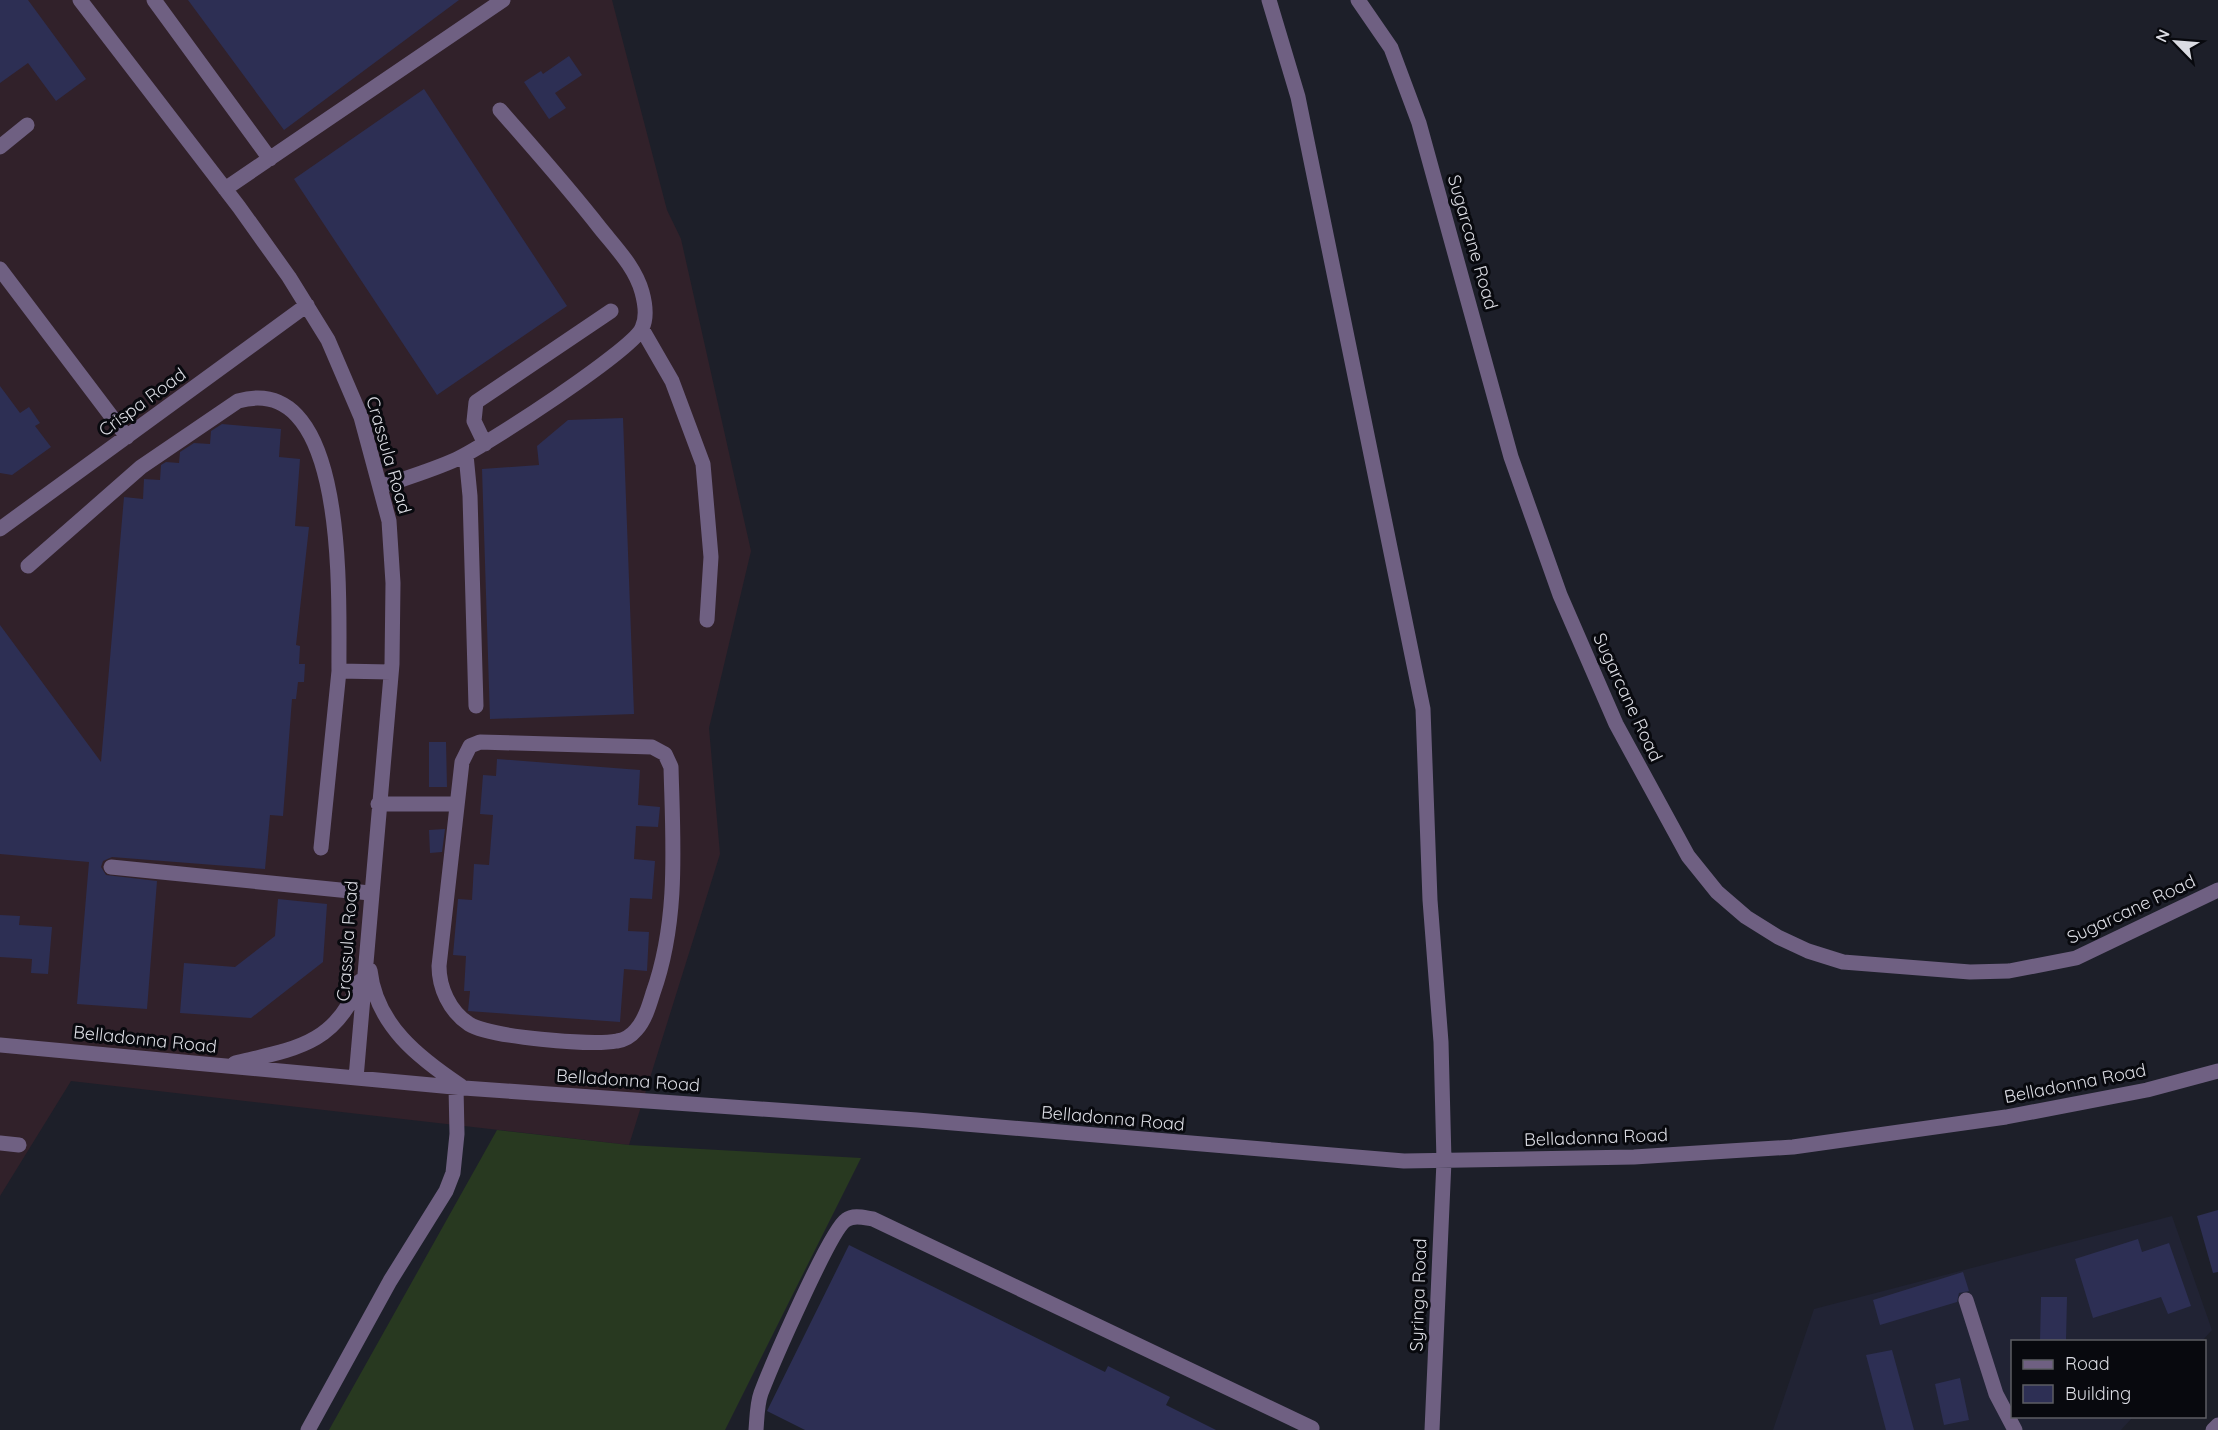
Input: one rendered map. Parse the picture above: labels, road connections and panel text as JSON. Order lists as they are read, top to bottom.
{
  "streets": {
    "street": [
      "Sugarcane Road",
      "Crispa Road",
      "Crassula Road",
      "Belladonna Road",
      "Syringa Road"
    ]
  },
  "crossings": [
    ["Crispa Road", "Crassula Road"],
    ["Crassula Road", "Belladonna Road"],
    ["Belladonna Road", "Syringa Road"]
  ],
  "legend": ["Road", "Building"],
  "north": "top left"
}
